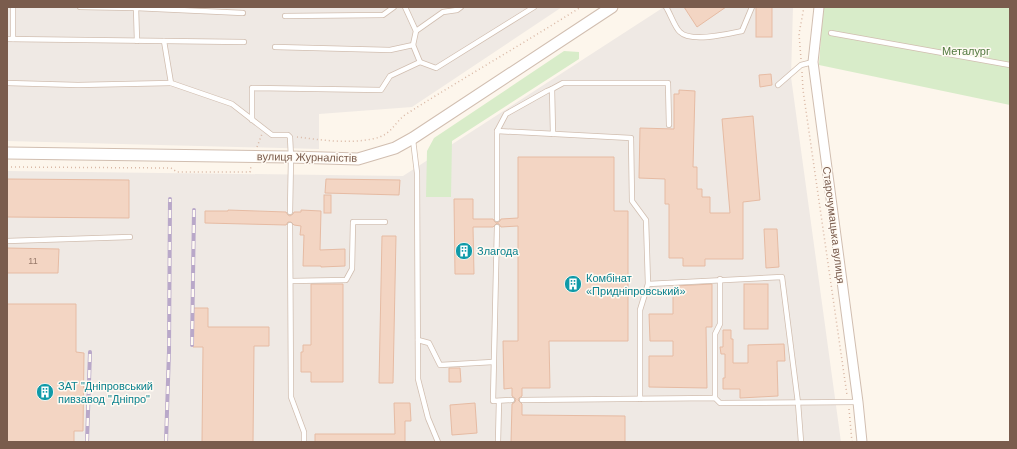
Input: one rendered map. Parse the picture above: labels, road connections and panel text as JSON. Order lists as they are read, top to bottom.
{
  "streets": {
    "street": ["вулиця Журналістів", "Старочумацька вулиця"]
  },
  "parks": ["Металург"],
  "places": {
    "building": ["Злагода", "Комбінат «Придніпровський»", "ЗАТ \"Дніпровський пивзавод \"Дніпро\""]
  },
  "house_numbers": ["11"]
}
